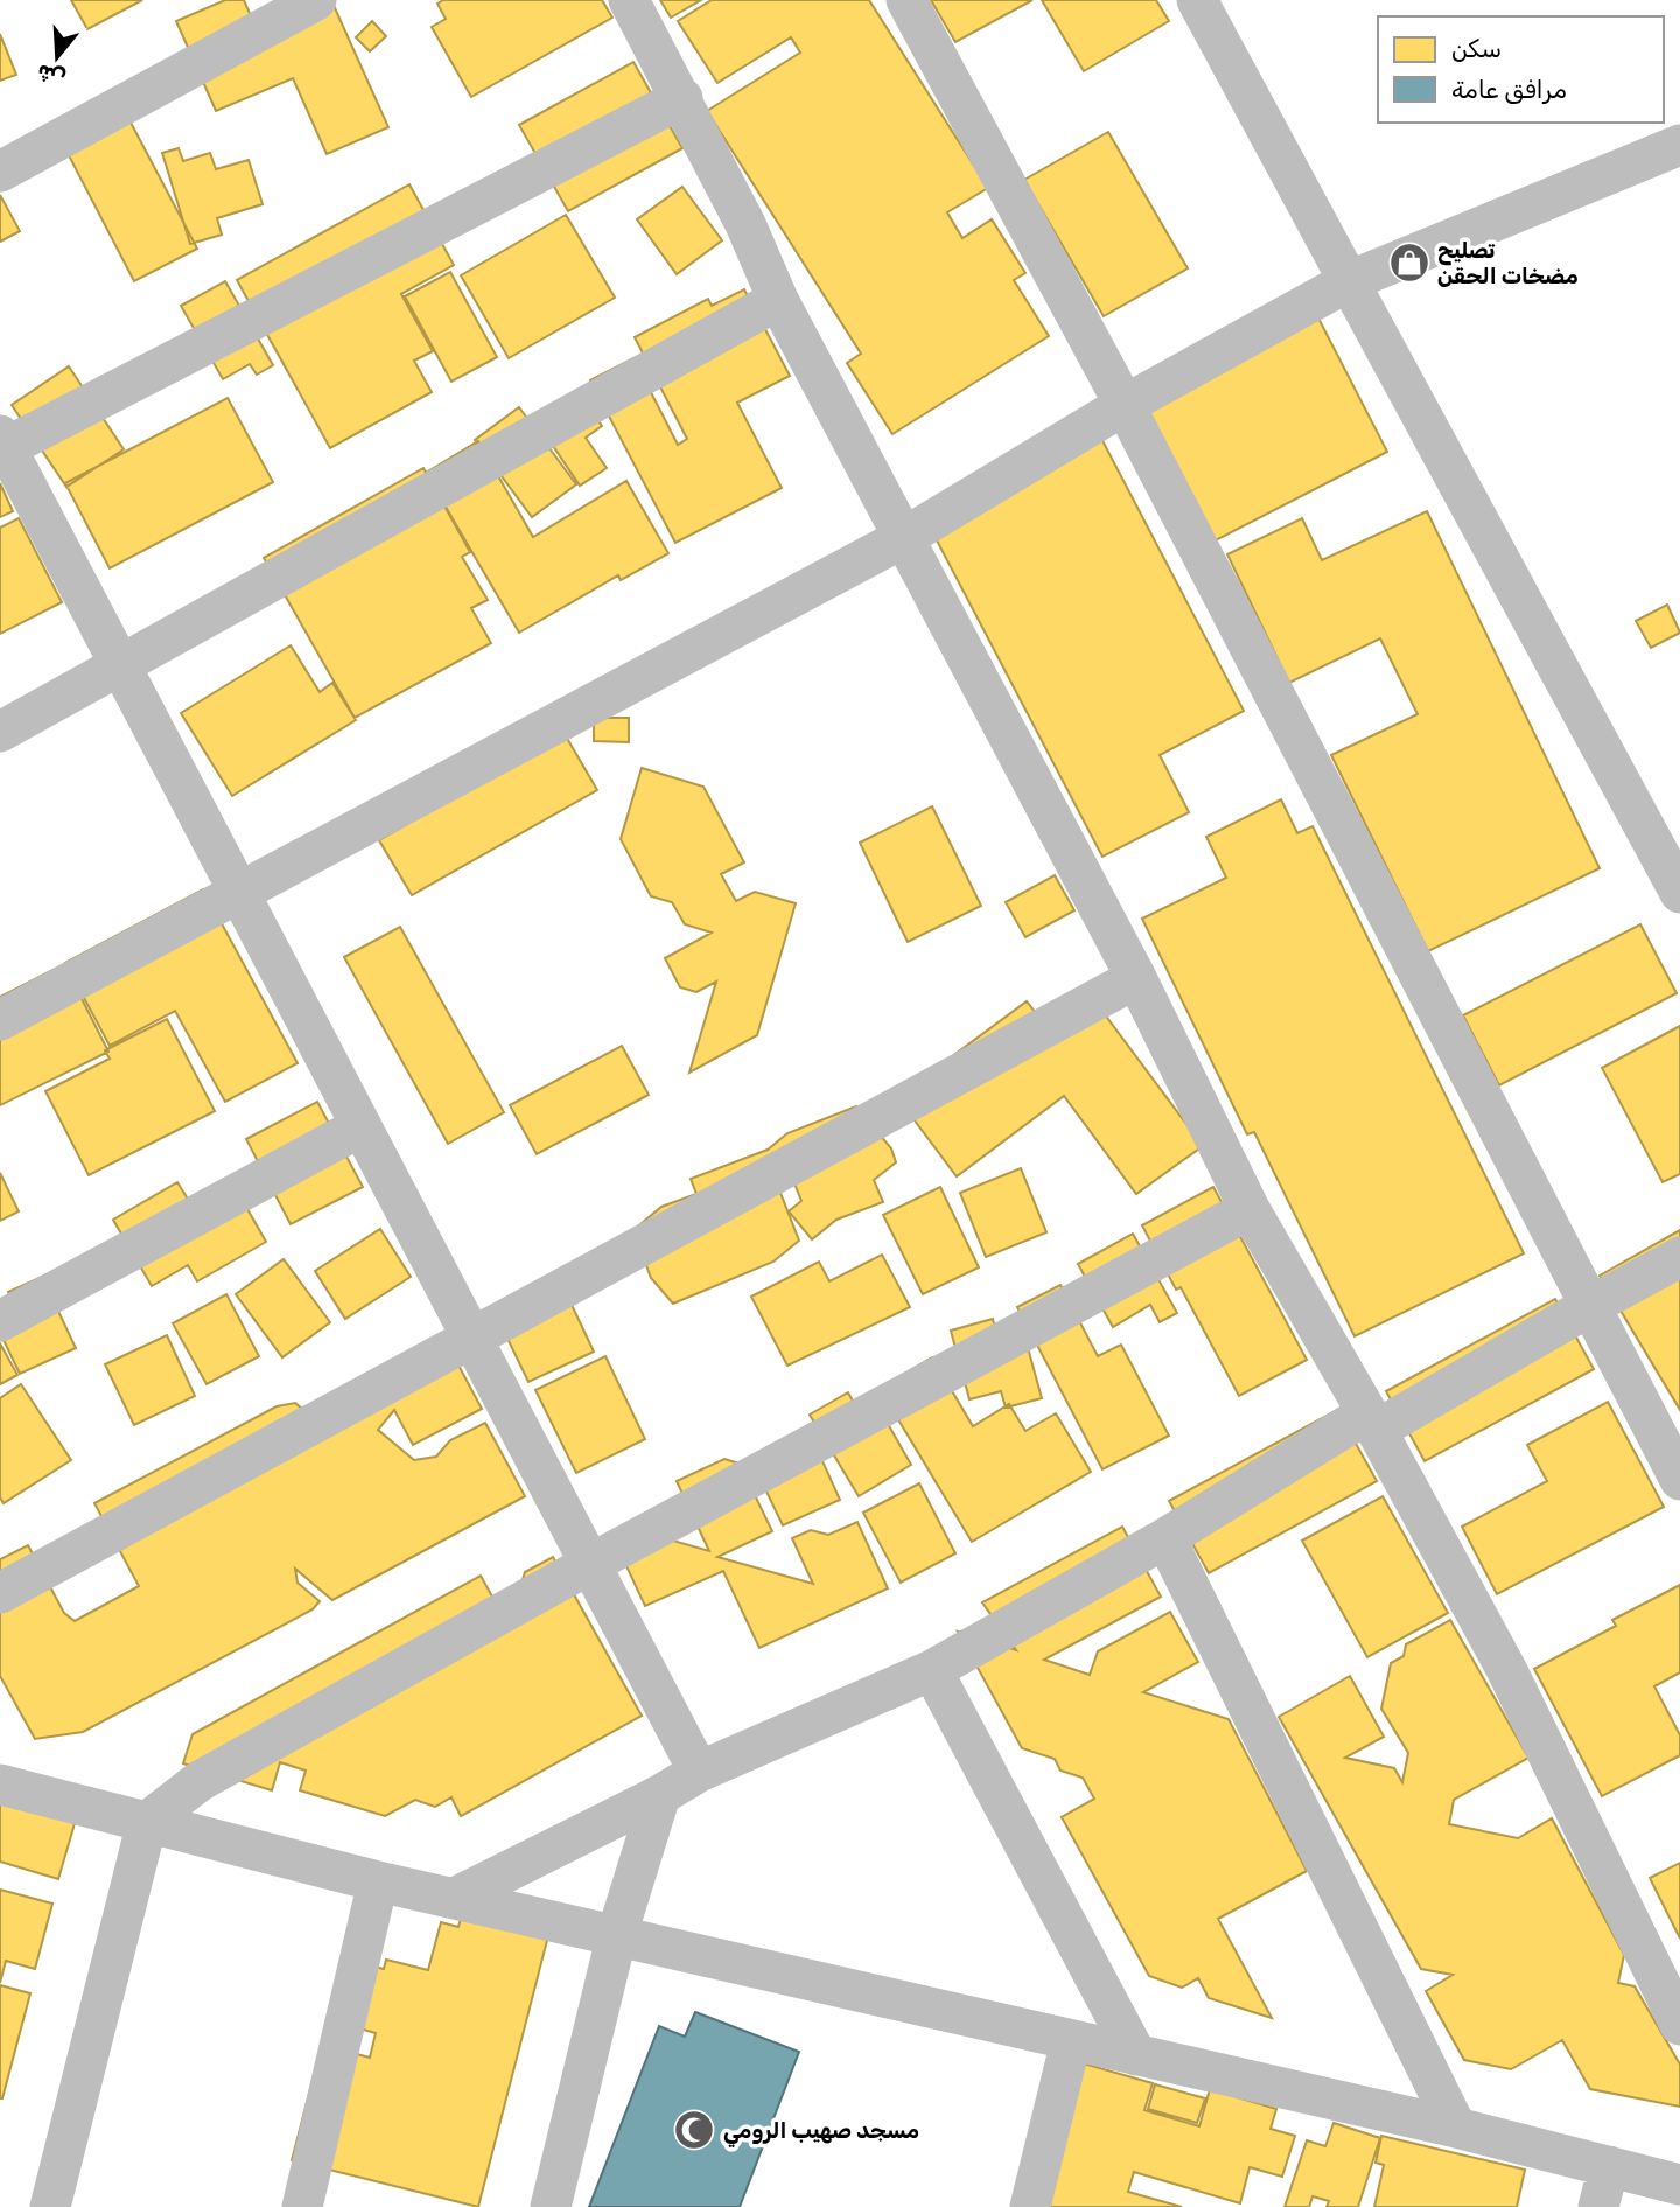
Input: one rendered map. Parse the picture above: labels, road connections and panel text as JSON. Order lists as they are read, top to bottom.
{
  "places": {
    "shop": ["تصليح مضخات الحقن"],
    "mosque": ["مسجد صهيب الرومي"]
  },
  "legend": ["سكن", "مرافق عامة"],
  "north": "bottom"
}
